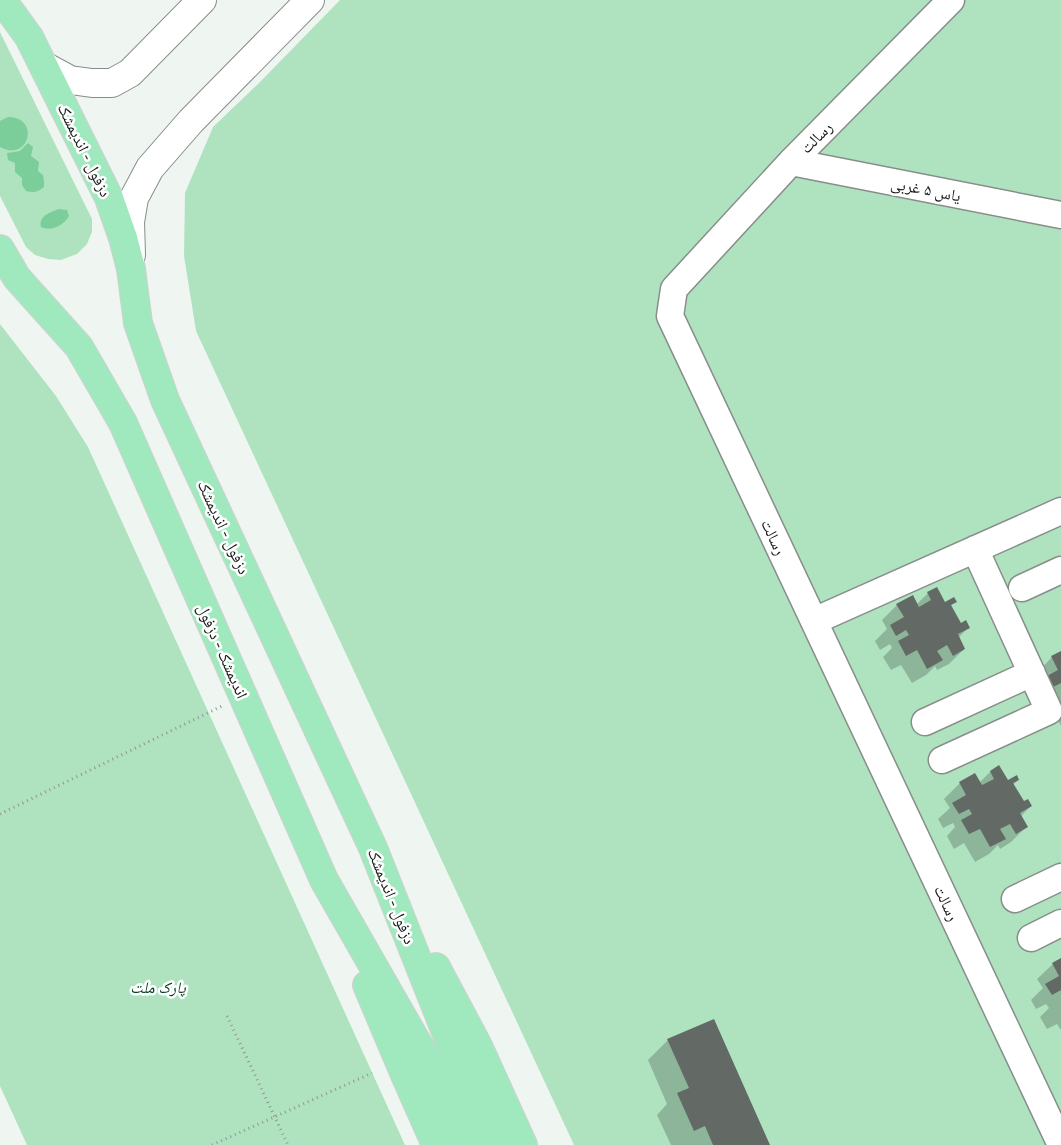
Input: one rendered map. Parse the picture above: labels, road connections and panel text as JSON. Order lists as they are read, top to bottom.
{
  "streets": {
    "main road": ["دزفول - اندیمشک", "اندیمشک - دزفول"],
    "street": ["رسالت", "یاس ۵ غربی"]
  },
  "crossings": [
    ["رسالت", "یاس ۵ غربی"],
    ["دزفول - اندیمشک", "اندیمشک - دزفول"]
  ],
  "parks": ["پارک ملت"]
}
